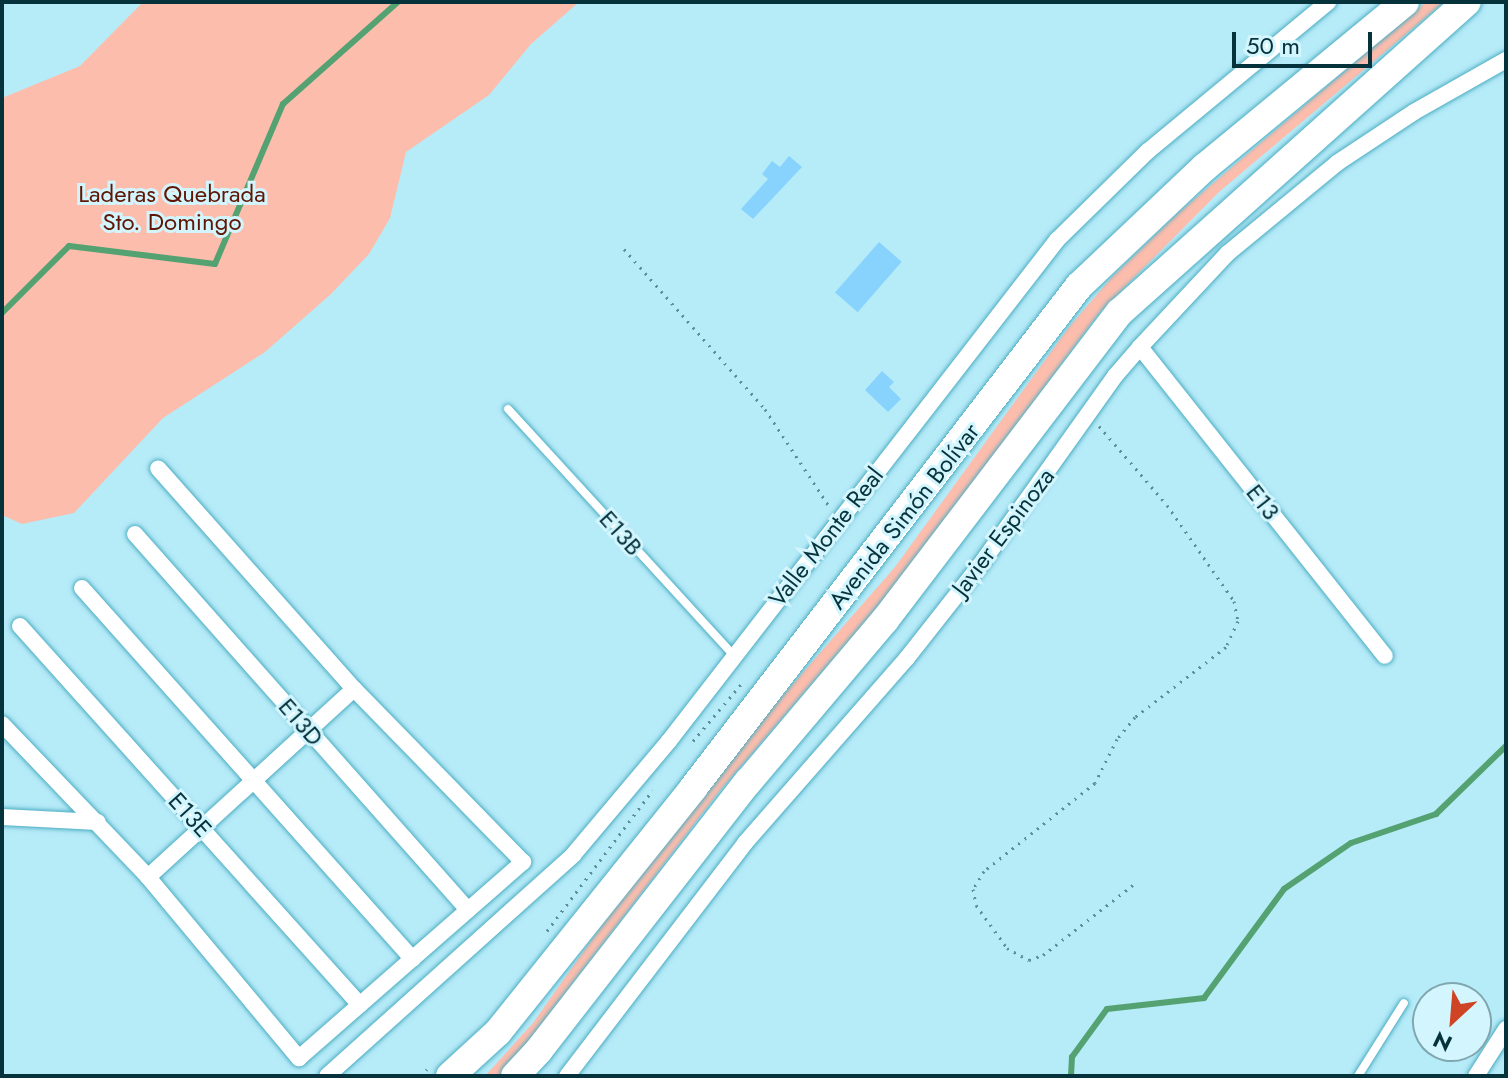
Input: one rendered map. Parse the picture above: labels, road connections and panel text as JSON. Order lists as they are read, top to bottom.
{
  "streets": {
    "highway": ["Avenida Simón Bolívar"],
    "street": [
      "E13",
      "Javier Espinoza",
      "Valle Monte Real",
      "E13D",
      "E13E"
    ],
    "lane": ["E13B"]
  },
  "crossings": [
    ["E13", "Javier Espinoza"],
    ["E13B", "Valle Monte Real"]
  ],
  "parks": ["Laderas Quebrada Sto. Domingo"],
  "scale_bar": "50 m",
  "north": "bottom left"
}
